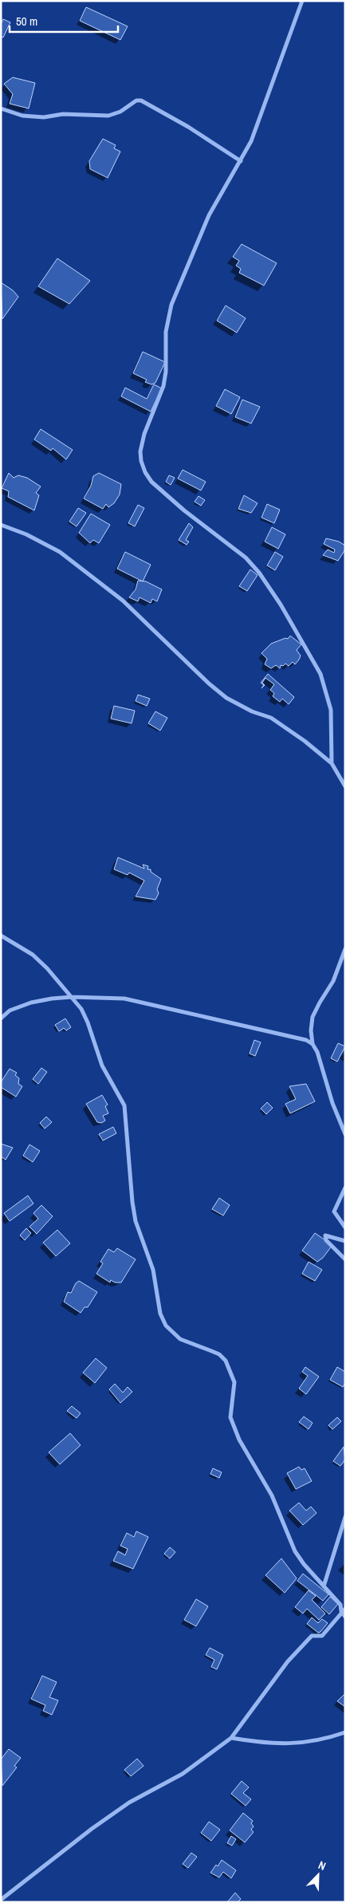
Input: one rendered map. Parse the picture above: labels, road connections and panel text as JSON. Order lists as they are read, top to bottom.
{
  "scale_bar": "50 m",
  "north": "top right"
}
